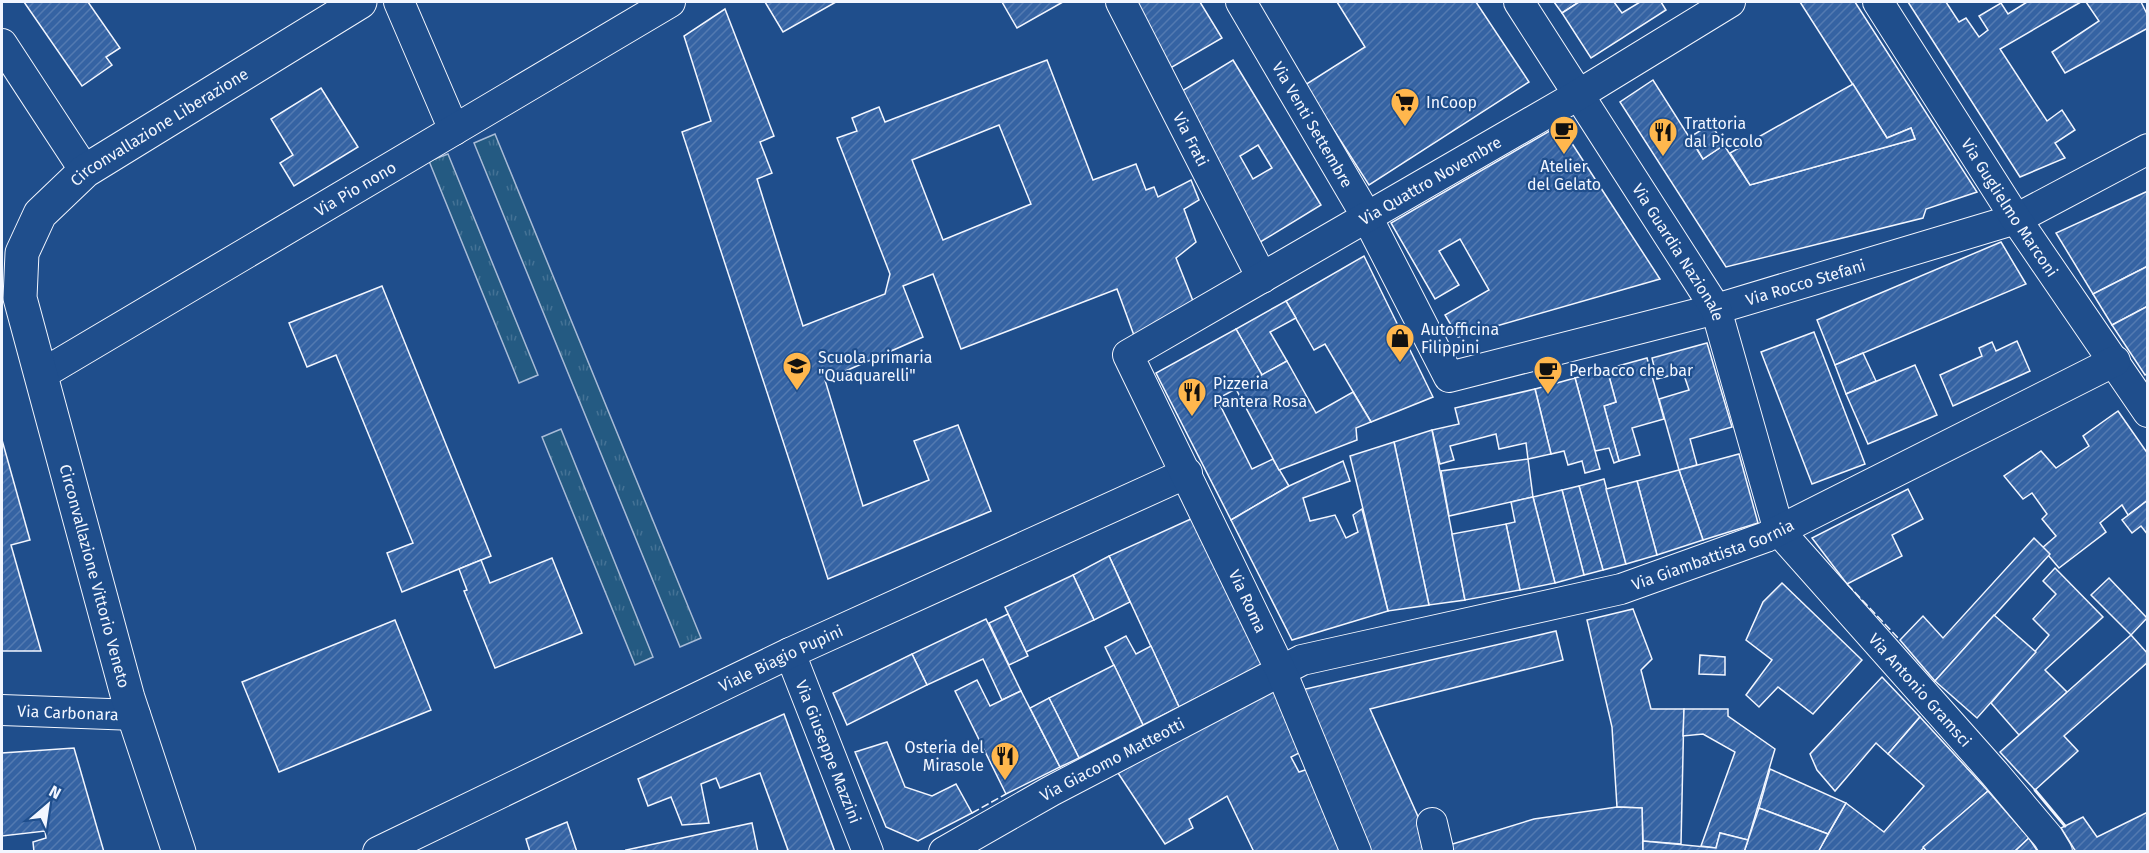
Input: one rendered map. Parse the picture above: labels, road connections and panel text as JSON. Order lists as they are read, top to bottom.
{
  "streets": {
    "main road": ["Circonvallazione Liberazione", "Circonvallazione Vittorio Veneto"],
    "street": [
      "Via Venti Settembre",
      "Via Frati",
      "Via Quattro Novembre",
      "Via Pio nono",
      "Via Guglielmo Marconi",
      "Via Guardia Nazionale",
      "Via Rocco Stefani",
      "Via Giambattista Gornia",
      "Via Roma",
      "Viale Biagio Pupini",
      "Via Antonio Gramsci",
      "Via Carbonara",
      "Via Giuseppe Mazzini",
      "Via Giacomo Matteotti"
    ]
  },
  "crossings": [
    ["Via Venti Settembre", "Via Quattro Novembre"],
    ["Via Venti Settembre", "Via Rocco Stefani"],
    ["Circonvallazione Liberazione", "Circonvallazione Vittorio Veneto"],
    ["Via Frati", "Via Quattro Novembre"],
    ["Via Quattro Novembre", "Via Guardia Nazionale"],
    ["Via Quattro Novembre", "Via Roma"],
    ["Via Pio nono", "Circonvallazione Vittorio Veneto"],
    ["Via Guglielmo Marconi", "Via Rocco Stefani"],
    ["Via Guglielmo Marconi", "Via Giambattista Gornia"],
    ["Via Guardia Nazionale", "Via Rocco Stefani"],
    ["Via Guardia Nazionale", "Via Giambattista Gornia"],
    ["Via Guardia Nazionale", "Via Antonio Gramsci"],
    ["Via Giambattista Gornia", "Via Roma"],
    ["Via Giambattista Gornia", "Via Antonio Gramsci"],
    ["Via Giambattista Gornia", "Via Giacomo Matteotti"],
    ["Circonvallazione Vittorio Veneto", "Via Carbonara"],
    ["Via Roma", "Viale Biagio Pupini"],
    ["Via Roma", "Via Giacomo Matteotti"],
    ["Viale Biagio Pupini", "Via Giuseppe Mazzini"]
  ],
  "places": {
    "supermarket": ["InCoop"],
    "cafe": ["Atelier del Gelato", "Perbacco che bar"],
    "restaurant": ["Trattoria dal Piccolo", "Pizzeria Pantera Rosa", "Osteria del Mirasole"],
    "shop": ["Autofficina Filippini"],
    "school or university": ["Scuola primaria \"Quaquarelli\""]
  },
  "north": "top right"
}
